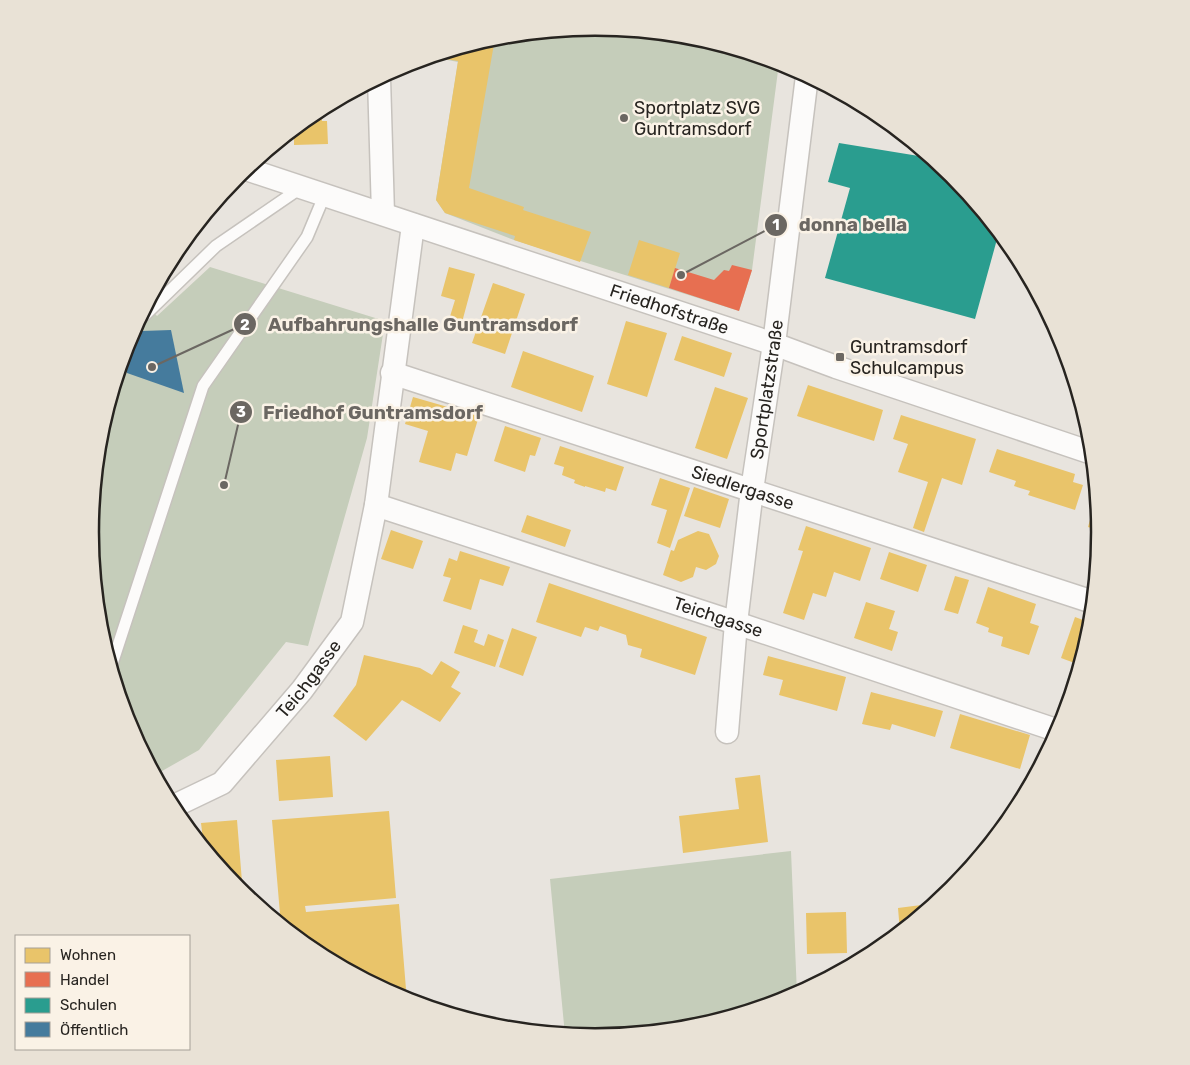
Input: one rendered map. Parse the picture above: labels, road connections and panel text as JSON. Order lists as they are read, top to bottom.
{
  "streets": {
    "street": [
      "Friedhofstraße",
      "Sportplatzstraße",
      "Siedlergasse",
      "Teichgasse"
    ]
  },
  "crossings": [
    ["Friedhofstraße", "Sportplatzstraße"],
    ["Friedhofstraße", "Teichgasse"],
    ["Sportplatzstraße", "Siedlergasse"],
    ["Sportplatzstraße", "Teichgasse"],
    ["Siedlergasse", "Teichgasse"]
  ],
  "places": {
    "other": [
      "Sportplatz SVG Guntramsdorf",
      "donna bella",
      "Aufbahrungshalle Guntramsdorf",
      "Friedhof Guntramsdorf"
    ],
    "transit": ["Guntramsdorf Schulcampus"]
  },
  "legend": [
    "Wohnen",
    "Handel",
    "Schulen",
    "Öffentlich"
  ]
}
